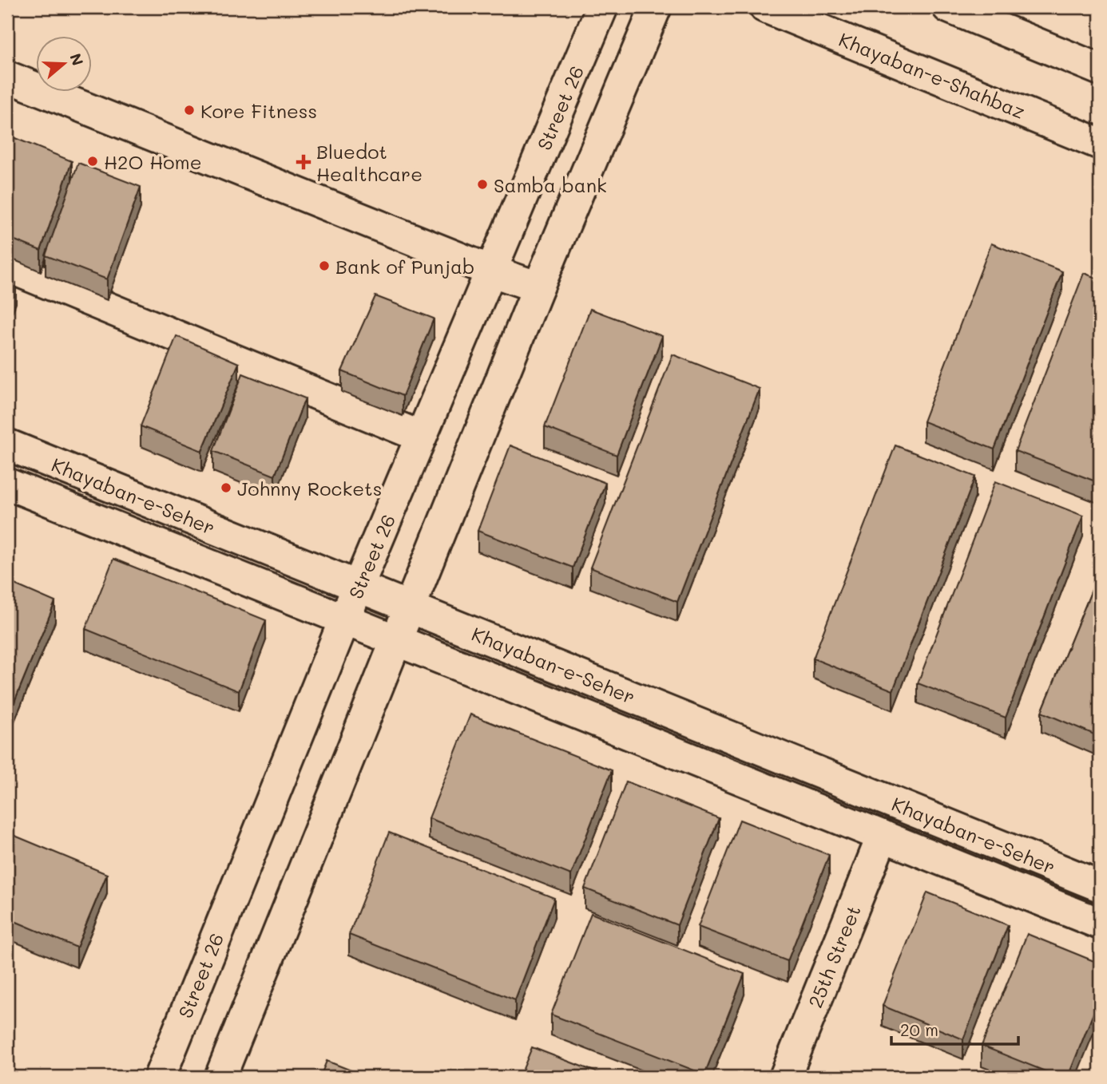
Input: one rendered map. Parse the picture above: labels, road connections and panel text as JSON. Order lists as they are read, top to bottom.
{
  "streets": {
    "main road": [
      "Khayaban-e-Shahbaz",
      "Street 26",
      "Khayaban-e-Seher",
      "25th Street"
    ]
  },
  "crossings": [
    ["Street 26", "Khayaban-e-Seher"],
    ["Khayaban-e-Seher", "25th Street"]
  ],
  "places": {
    "other": [
      "Kore Fitness",
      "H2O Home",
      "Samba bank",
      "Bank of Punjab",
      "Johnny Rockets"
    ],
    "health": ["Bluedot Healthcare"]
  },
  "scale_bar": "20 m",
  "north": "right"
}
